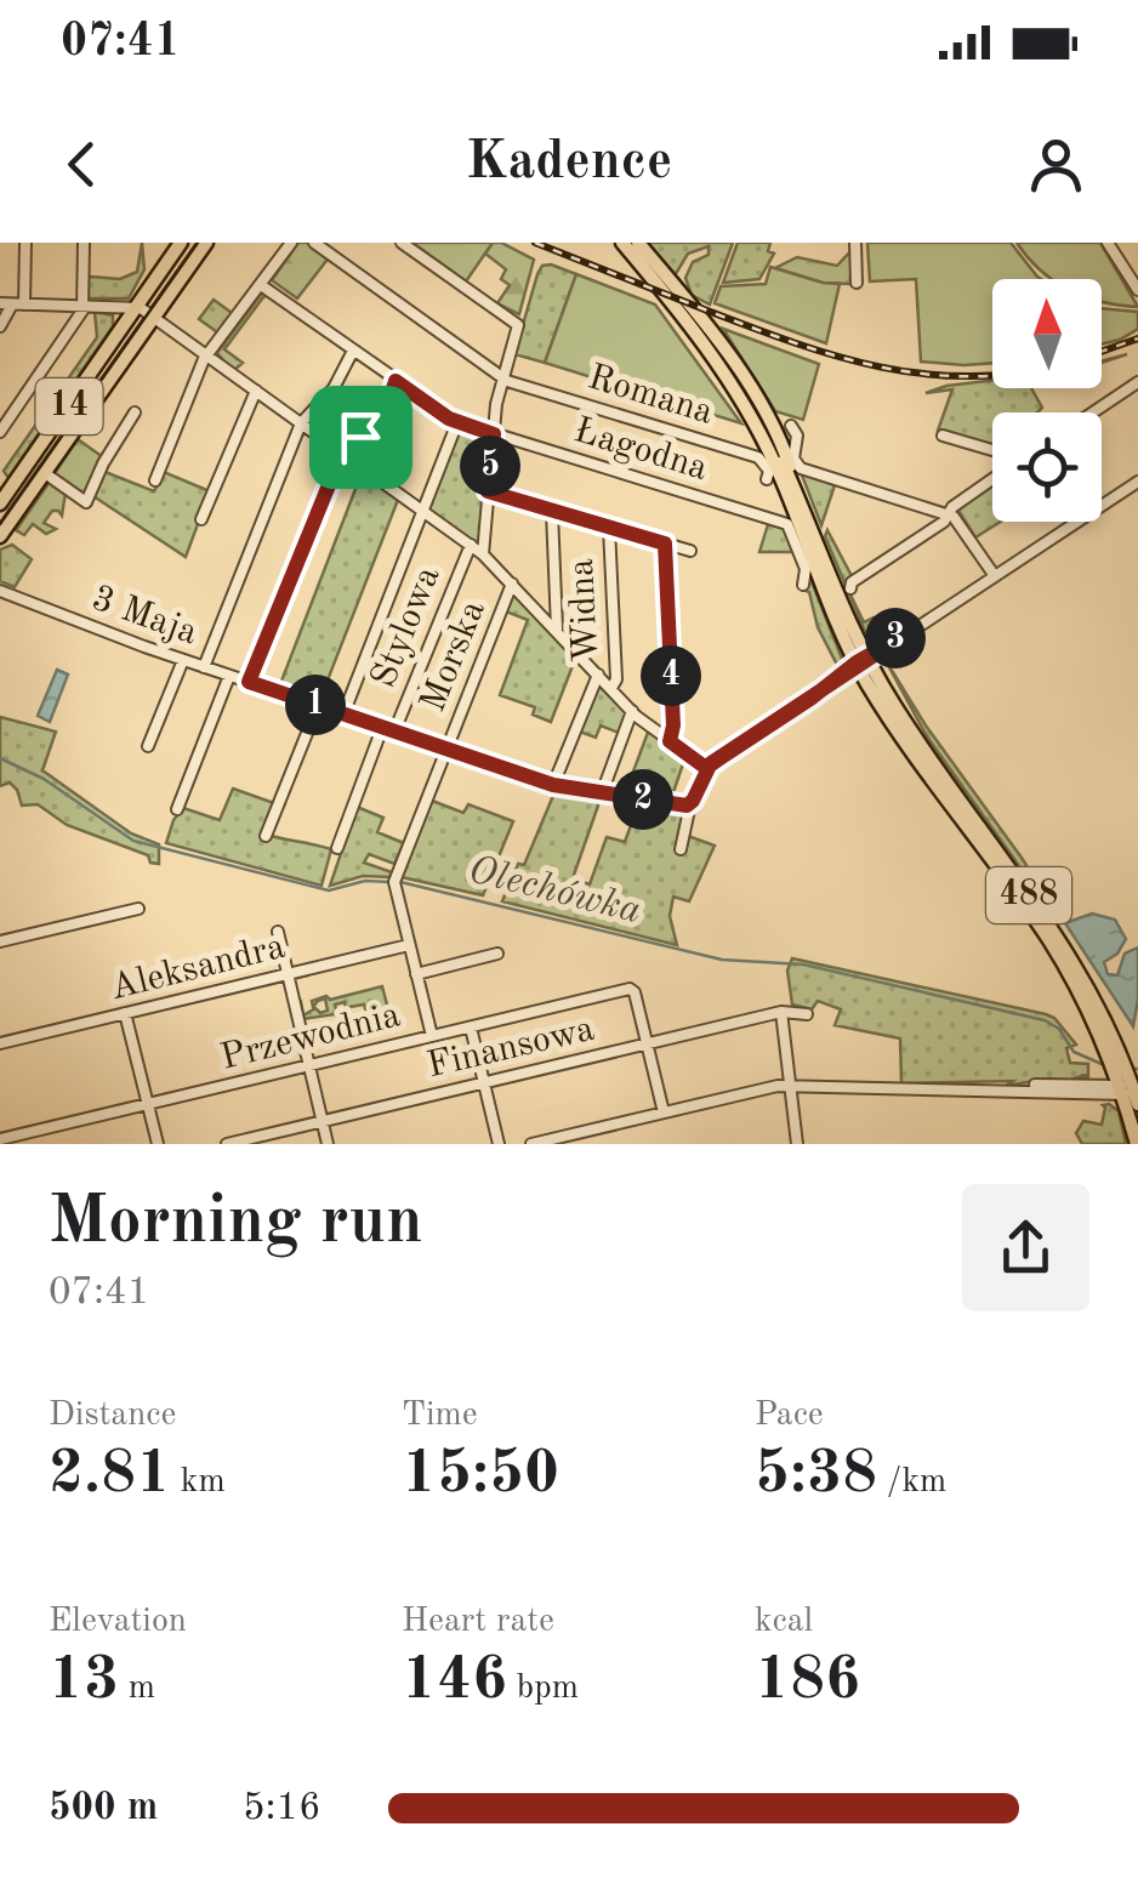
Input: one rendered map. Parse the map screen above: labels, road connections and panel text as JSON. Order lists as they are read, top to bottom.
{
  "streets": {
    "main road": ["14", "488"],
    "street": [
      "Romana",
      "Łagodna",
      "Widna",
      "3 Maja",
      "Stylowa",
      "Morska",
      "Aleksandra",
      "Przewodnia",
      "Finansowa"
    ]
  },
  "crossings": [
    ["3 Maja", "Stylowa"],
    ["3 Maja", "Morska"],
    ["Morska", "Aleksandra"],
    ["Przewodnia", "Finansowa"]
  ],
  "water": ["Olechówka"],
  "north": "top",
  "page": {
    "status": "07:41",
    "header": "Kadence",
    "pins": [
      "5",
      "3",
      "4",
      "1",
      "2"
    ],
    "heading": ["Morning run", "07:41"],
    "stats": [
      ["Distance", "2.81 km"],
      ["Time", "15:50"],
      ["Pace", "5:38 /km"],
      ["Elevation", "13 m"],
      ["Heart rate", "146 bpm"],
      ["kcal", "186"]
    ],
    "list": [
      {
        "name": "500 m",
        "note": "5:16"
      }
    ]
  }
}
